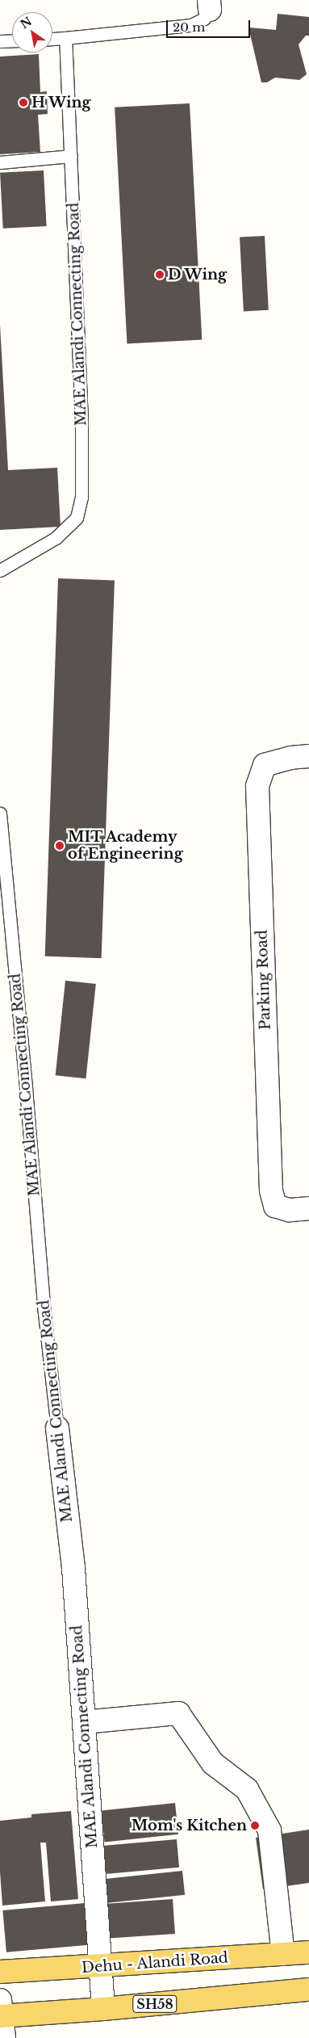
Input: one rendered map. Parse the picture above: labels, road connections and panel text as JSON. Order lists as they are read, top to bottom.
{
  "streets": {
    "main road": ["Dehu - Alandi Road", "SH58"],
    "street": ["MAE Alandi Connecting Road", "Parking Road"]
  },
  "crossings": [
    ["MAE Alandi Connecting Road", "Dehu - Alandi Road"],
    ["MAE Alandi Connecting Road", "SH58"]
  ],
  "places": [
    "H Wing",
    "D Wing",
    "MIT Academy of Engineering",
    "Mom's Kitchen"
  ],
  "scale_bar": "20 m",
  "north": "top left"
}
